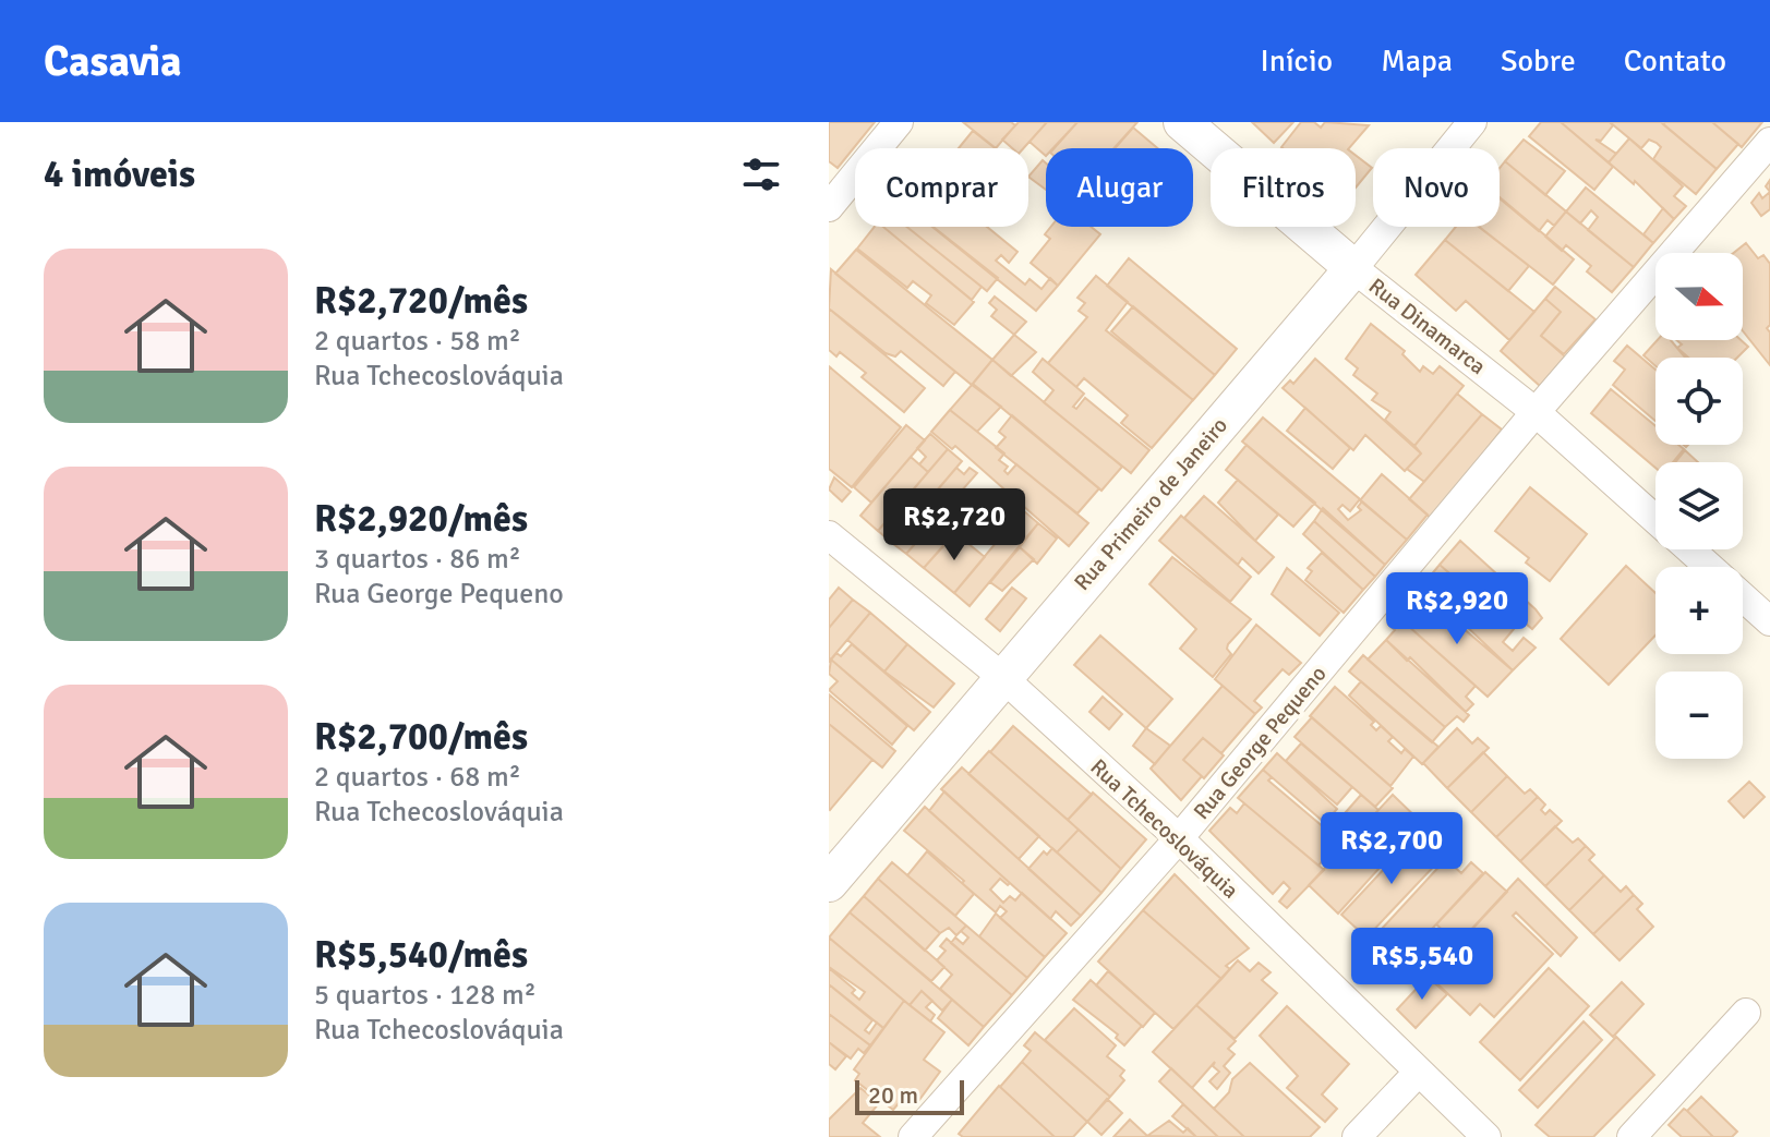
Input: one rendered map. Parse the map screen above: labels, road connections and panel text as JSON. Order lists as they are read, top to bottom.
{
  "streets": {
    "street": [
      "Rua Dinamarca",
      "Rua Primeiro de Janeiro",
      "Rua George Pequeno",
      "Rua Tchecoslováquia"
    ]
  },
  "crossings": [
    ["Rua Dinamarca", "Rua Primeiro de Janeiro"],
    ["Rua Dinamarca", "Rua George Pequeno"],
    ["Rua Primeiro de Janeiro", "Rua Tchecoslováquia"],
    ["Rua George Pequeno", "Rua Tchecoslováquia"]
  ],
  "scale_bar": "20 m",
  "north": "right",
  "page": {
    "header": "Casavia",
    "nav": [
      "Início",
      "Mapa",
      "Sobre",
      "Contato"
    ],
    "heading": "4 imóveis",
    "chip": [
      "Comprar",
      "Alugar",
      "Filtros",
      "Novo"
    ],
    "list": [
      {
        "name": "R$2,720/mês",
        "note": "2 quartos · 58 m² · Rua Tchecoslováquia"
      },
      {
        "name": "R$2,920/mês",
        "note": "3 quartos · 86 m² · Rua George Pequeno"
      },
      {
        "name": "R$2,700/mês",
        "note": "2 quartos · 68 m² · Rua Tchecoslováquia"
      },
      {
        "name": "R$5,540/mês",
        "note": "5 quartos · 128 m² · Rua Tchecoslováquia"
      }
    ],
    "map_buttons": ["+", "−"],
    "price": [
      "R$2,720",
      "R$2,920",
      "R$2,700",
      "R$5,540"
    ],
    "scale": "20 m"
  }
}
